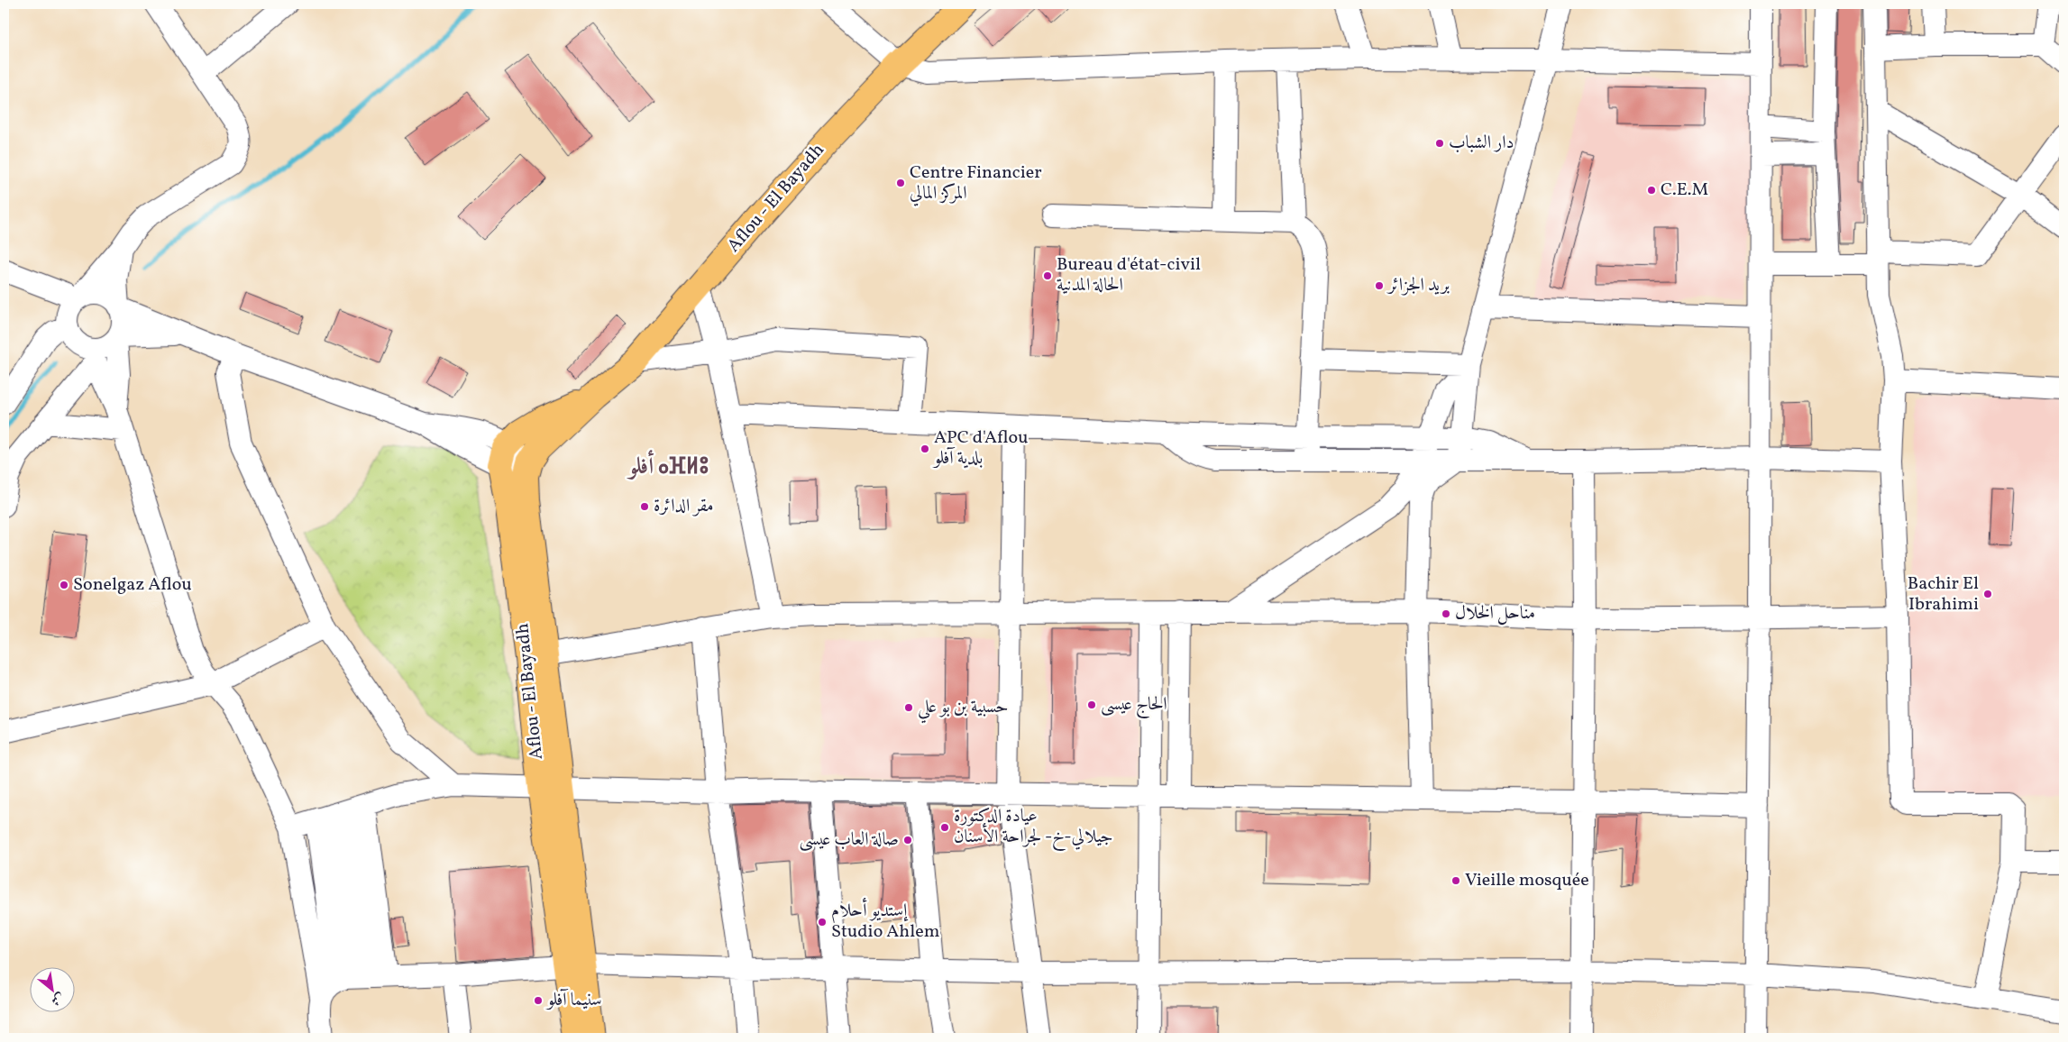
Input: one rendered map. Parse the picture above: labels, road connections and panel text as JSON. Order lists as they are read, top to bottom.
{
  "streets": {
    "main road": ["Aflou - El Bayadh"]
  },
  "districts": ["أفلو ⴰⴼⵍⵓ"],
  "places": [
    "دار الشباب",
    "Centre Financier المركز المالي",
    "C.E.M",
    "Bureau d'état-civil الحالة المدنية",
    "بريد الجزائر",
    "APC d'Aflou بلدية آفلو",
    "مقر الدائرة",
    "Sonelgaz Aflou",
    "Bachir El Ibrahimi",
    "مناحل الخلال",
    "الحاج عيسى",
    "حسبية بن بو علي",
    "عيادة الدكتورة جيلالي-خ- لجراحة الأسنان",
    "صالة العاب عيسى",
    "Vieille mosquée",
    "إستديو أحلام Studio Ahlem",
    "سنيما آفلو"
  ],
  "north": "bottom right"
}
